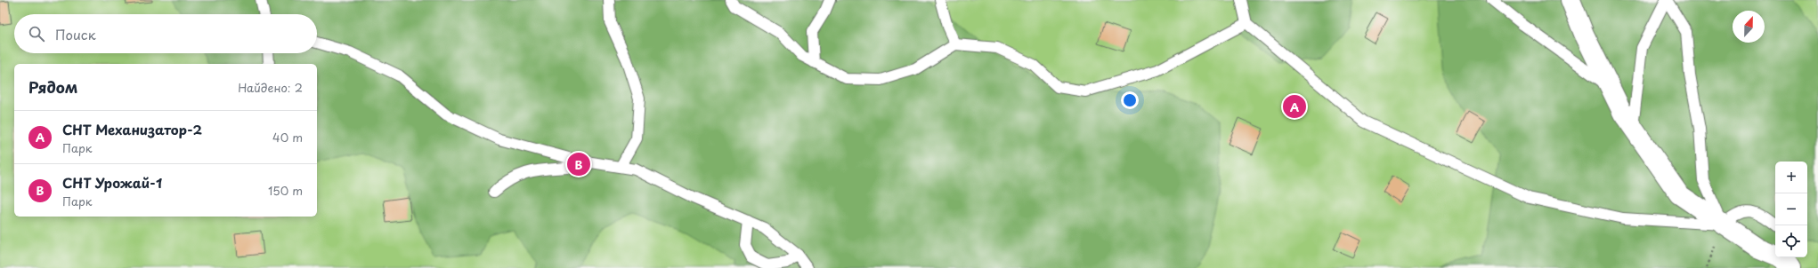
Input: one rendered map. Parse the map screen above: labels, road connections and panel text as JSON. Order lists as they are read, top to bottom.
{
  "north": "top",
  "page": {
    "search": "Поиск",
    "heading": ["Рядом", "Найдено: 2"],
    "pins": ["A", "B"],
    "list": [
      {
        "mark": "A",
        "name": "СНТ Механизатор-2",
        "note": "Парк",
        "value": "40 m"
      },
      {
        "mark": "B",
        "name": "СНТ Урожай-1",
        "note": "Парк",
        "value": "150 m"
      }
    ],
    "map_buttons": ["+", "−"]
  }
}
